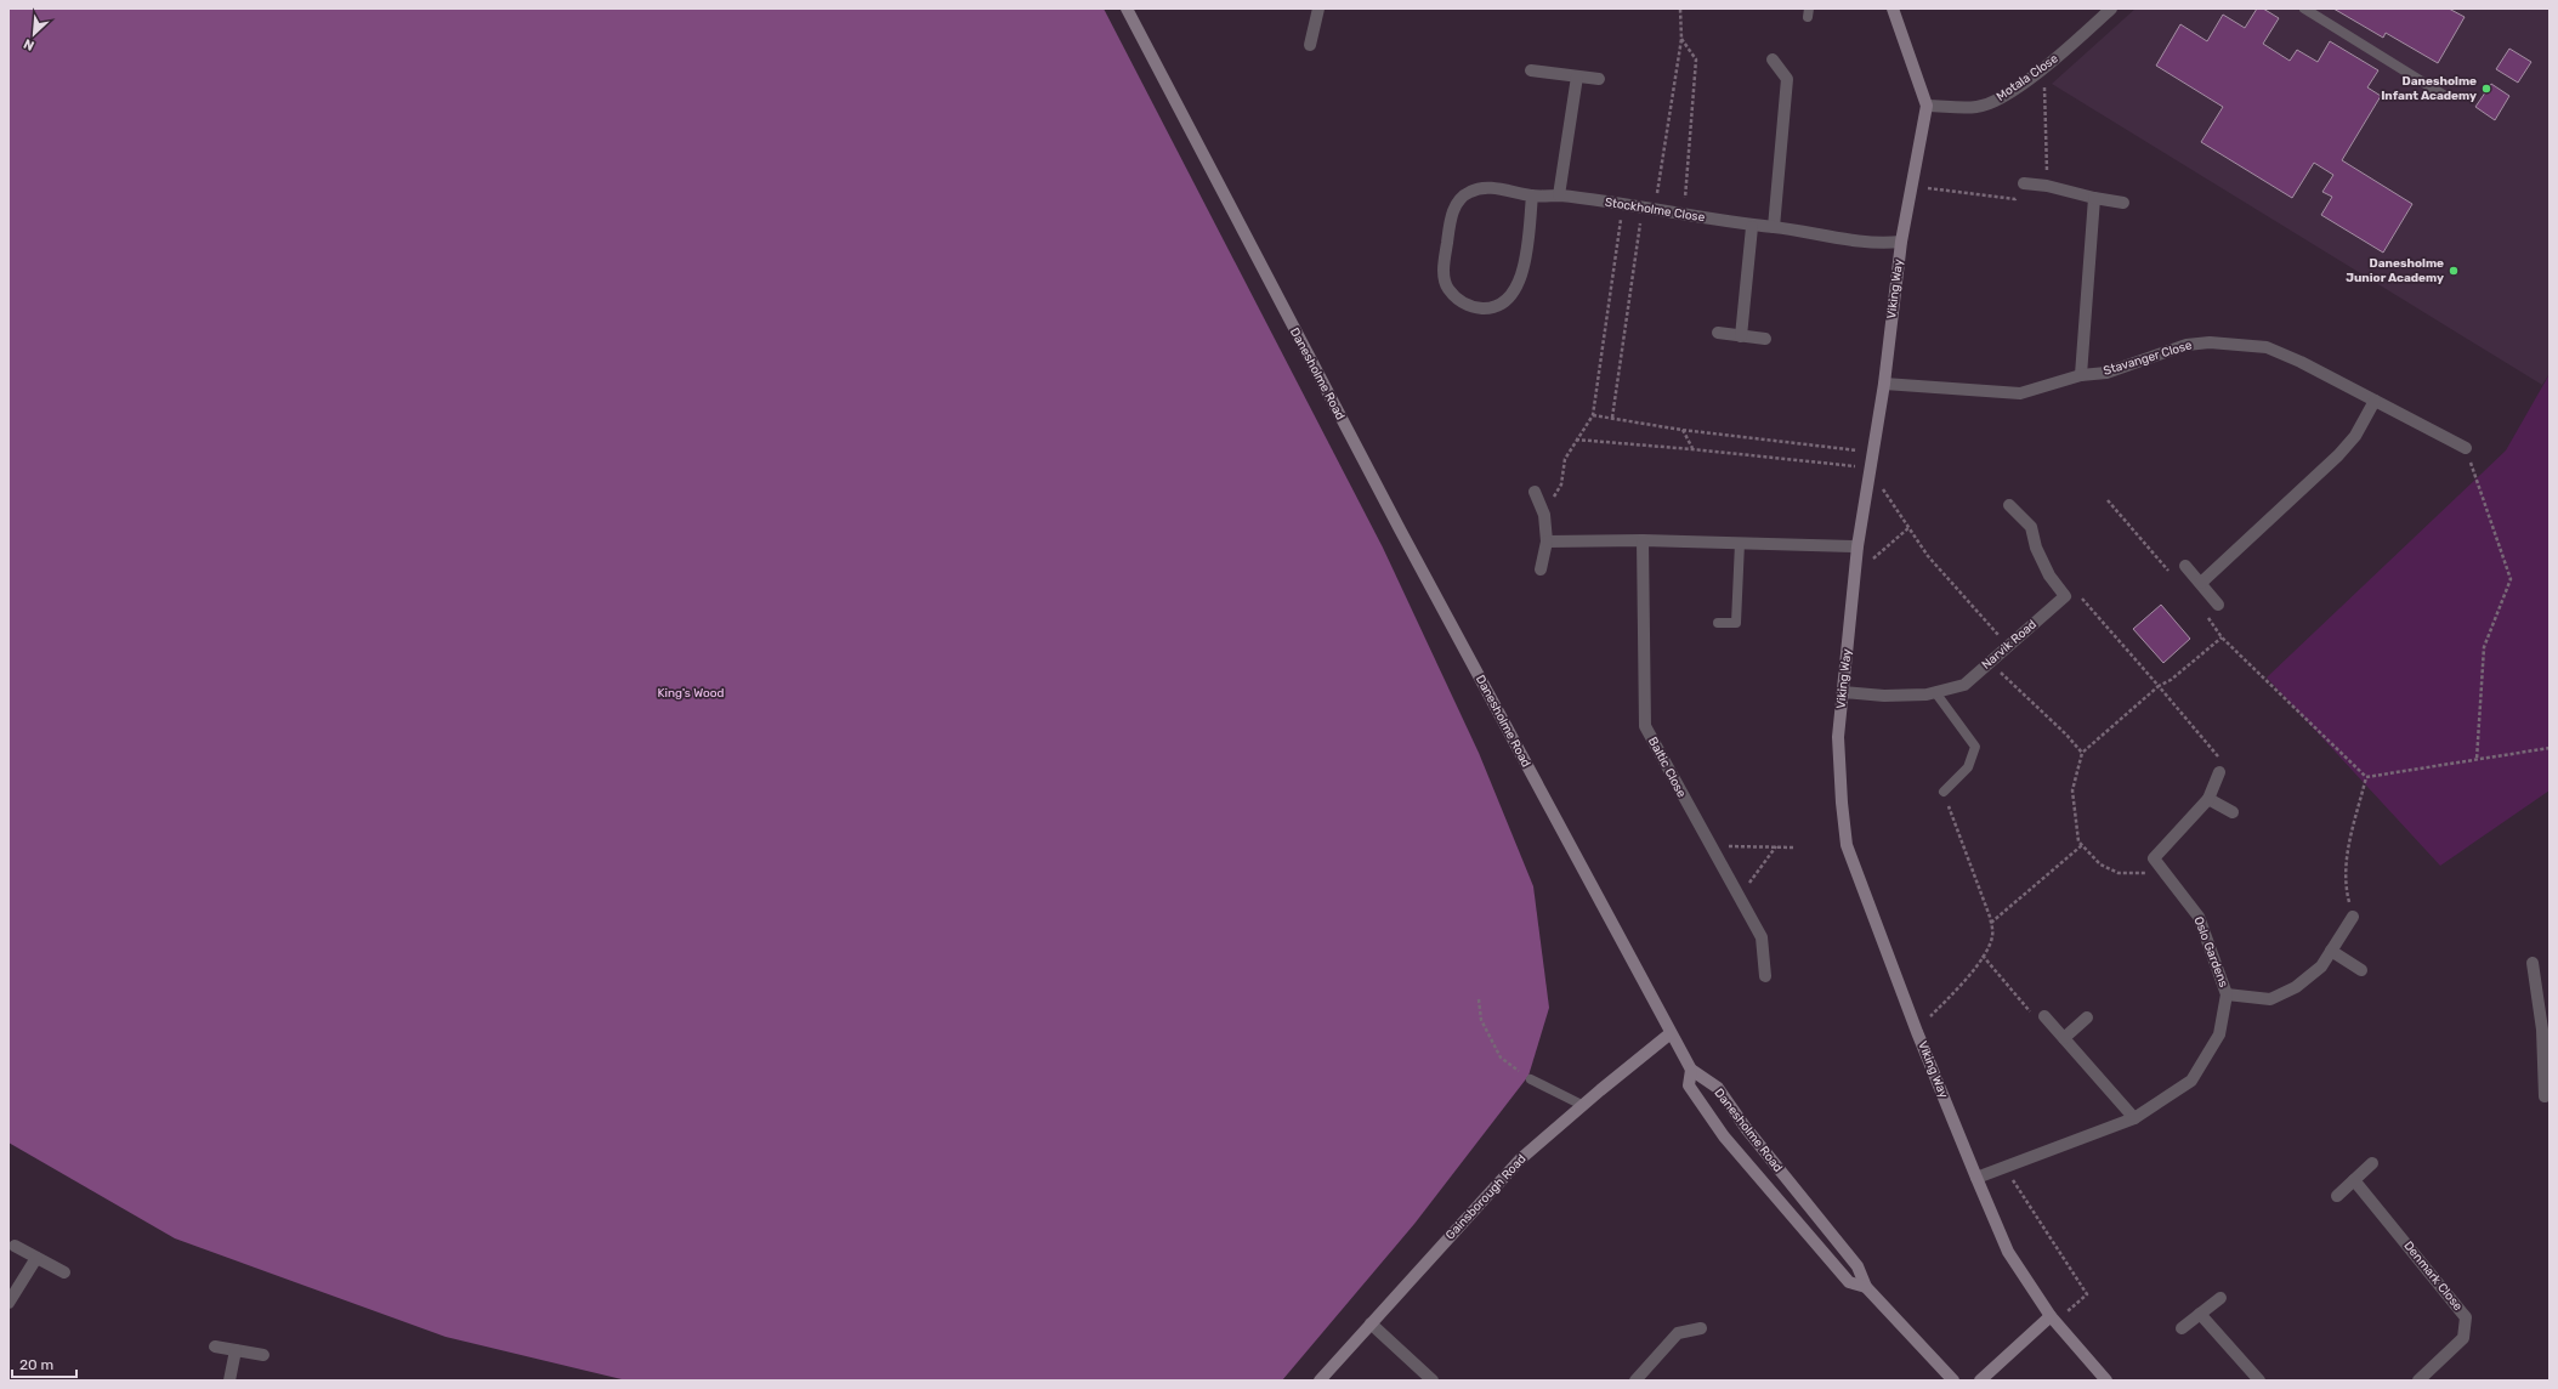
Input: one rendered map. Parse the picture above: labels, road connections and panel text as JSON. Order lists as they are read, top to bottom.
{
  "streets": {
    "street": [
      "Motala Close",
      "Stockholme Close",
      "Viking Way",
      "Stavanger Close",
      "Danesholme Road",
      "Narvik Road",
      "Baltic Close",
      "Oslo Gardens",
      "Gainsborough Road",
      "Denmark Close"
    ]
  },
  "crossings": [
    ["Motala Close", "Viking Way"],
    ["Stockholme Close", "Viking Way"],
    ["Viking Way", "Stavanger Close"],
    ["Viking Way", "Narvik Road"],
    ["Viking Way", "Oslo Gardens"],
    ["Danesholme Road", "Gainsborough Road"]
  ],
  "parks": ["King's Wood"],
  "places": ["Danesholme Infant Academy", "Danesholme Junior Academy"],
  "scale_bar": "20 m",
  "north": "bottom left"
}
